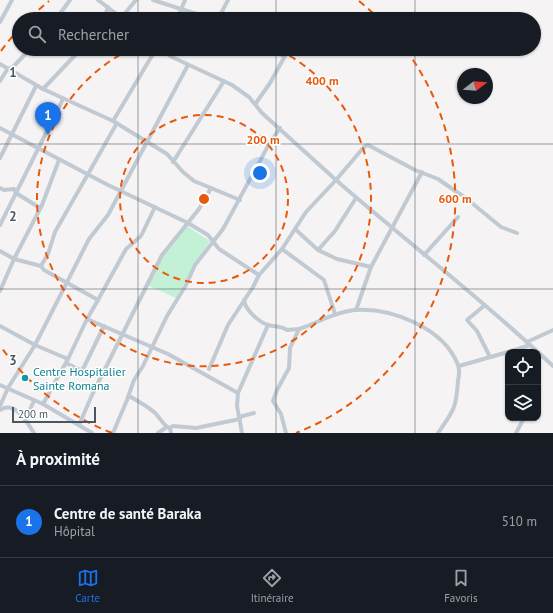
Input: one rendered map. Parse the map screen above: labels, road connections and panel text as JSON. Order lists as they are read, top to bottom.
{
  "places": ["Centre Hospitalier Sainte Romana"],
  "scale_bar": "200 m",
  "north": "right",
  "page": {
    "search": "Rechercher",
    "pins": "1",
    "scale": "200 m",
    "heading": "À proximité",
    "list": [
      {
        "mark": "1",
        "name": "Centre de santé Baraka",
        "note": "Hôpital",
        "value": "510 m"
      }
    ],
    "nav": ["Carte", "Itinéraire", "Favoris"]
  },
  "grid": {
    "rows": ["1", "2", "3"]
  },
  "rings": ["400 m", "200 m", "600 m"]
}
